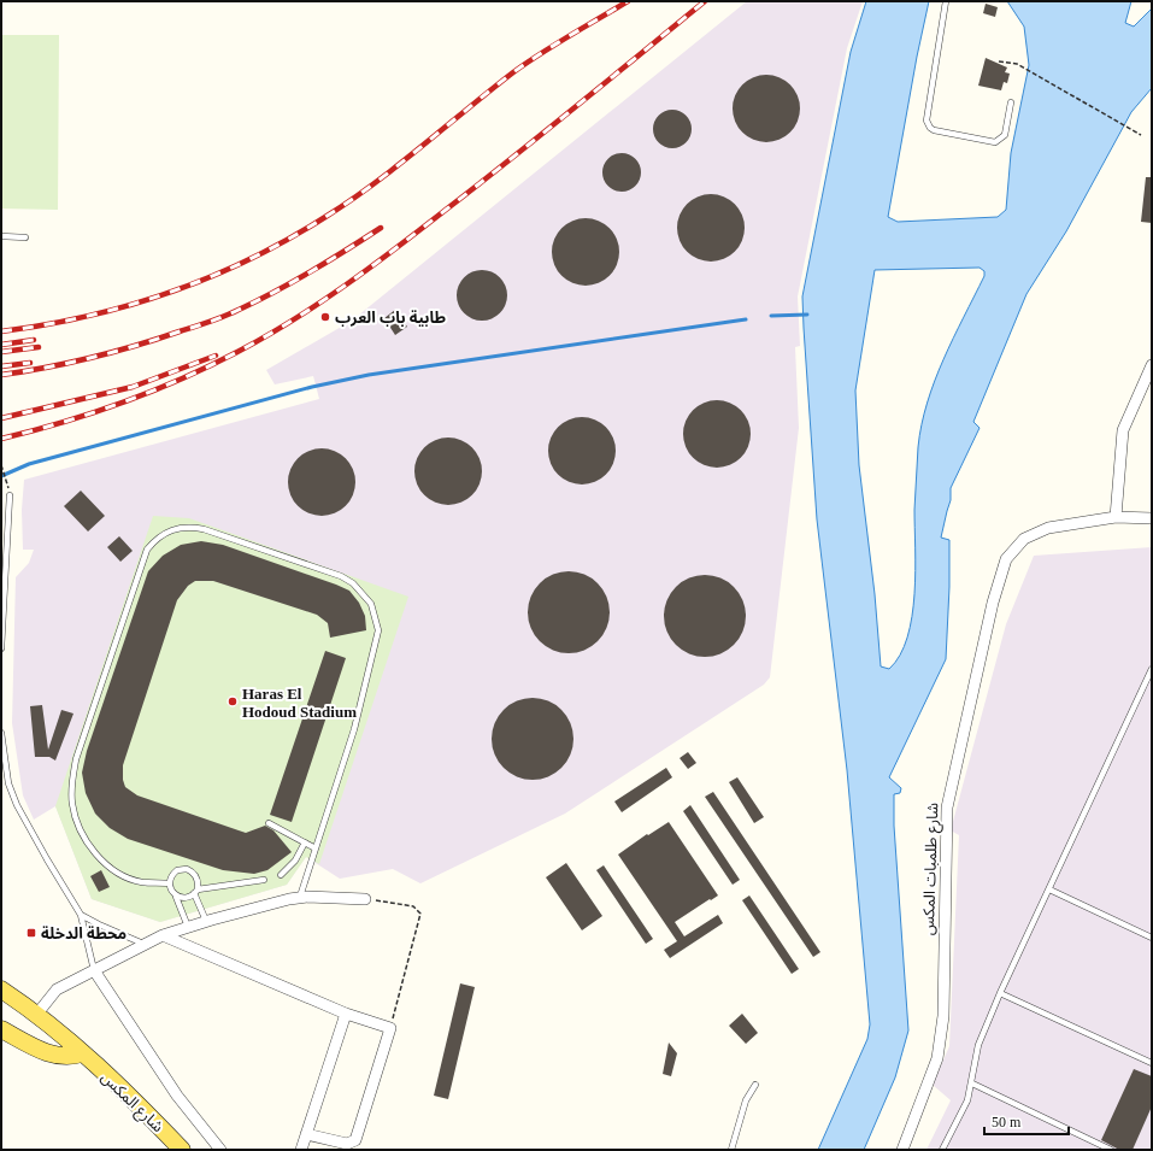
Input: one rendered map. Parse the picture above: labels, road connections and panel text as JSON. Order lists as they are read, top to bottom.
{
  "streets": {
    "main road": ["شارع المكس"],
    "street": ["شارع طلمبات المكس"]
  },
  "places": {
    "other": ["طابية باب العرب", "Haras El Hodoud Stadium"],
    "transit": ["محطة الدخلة"]
  },
  "scale_bar": "50 m"
}
